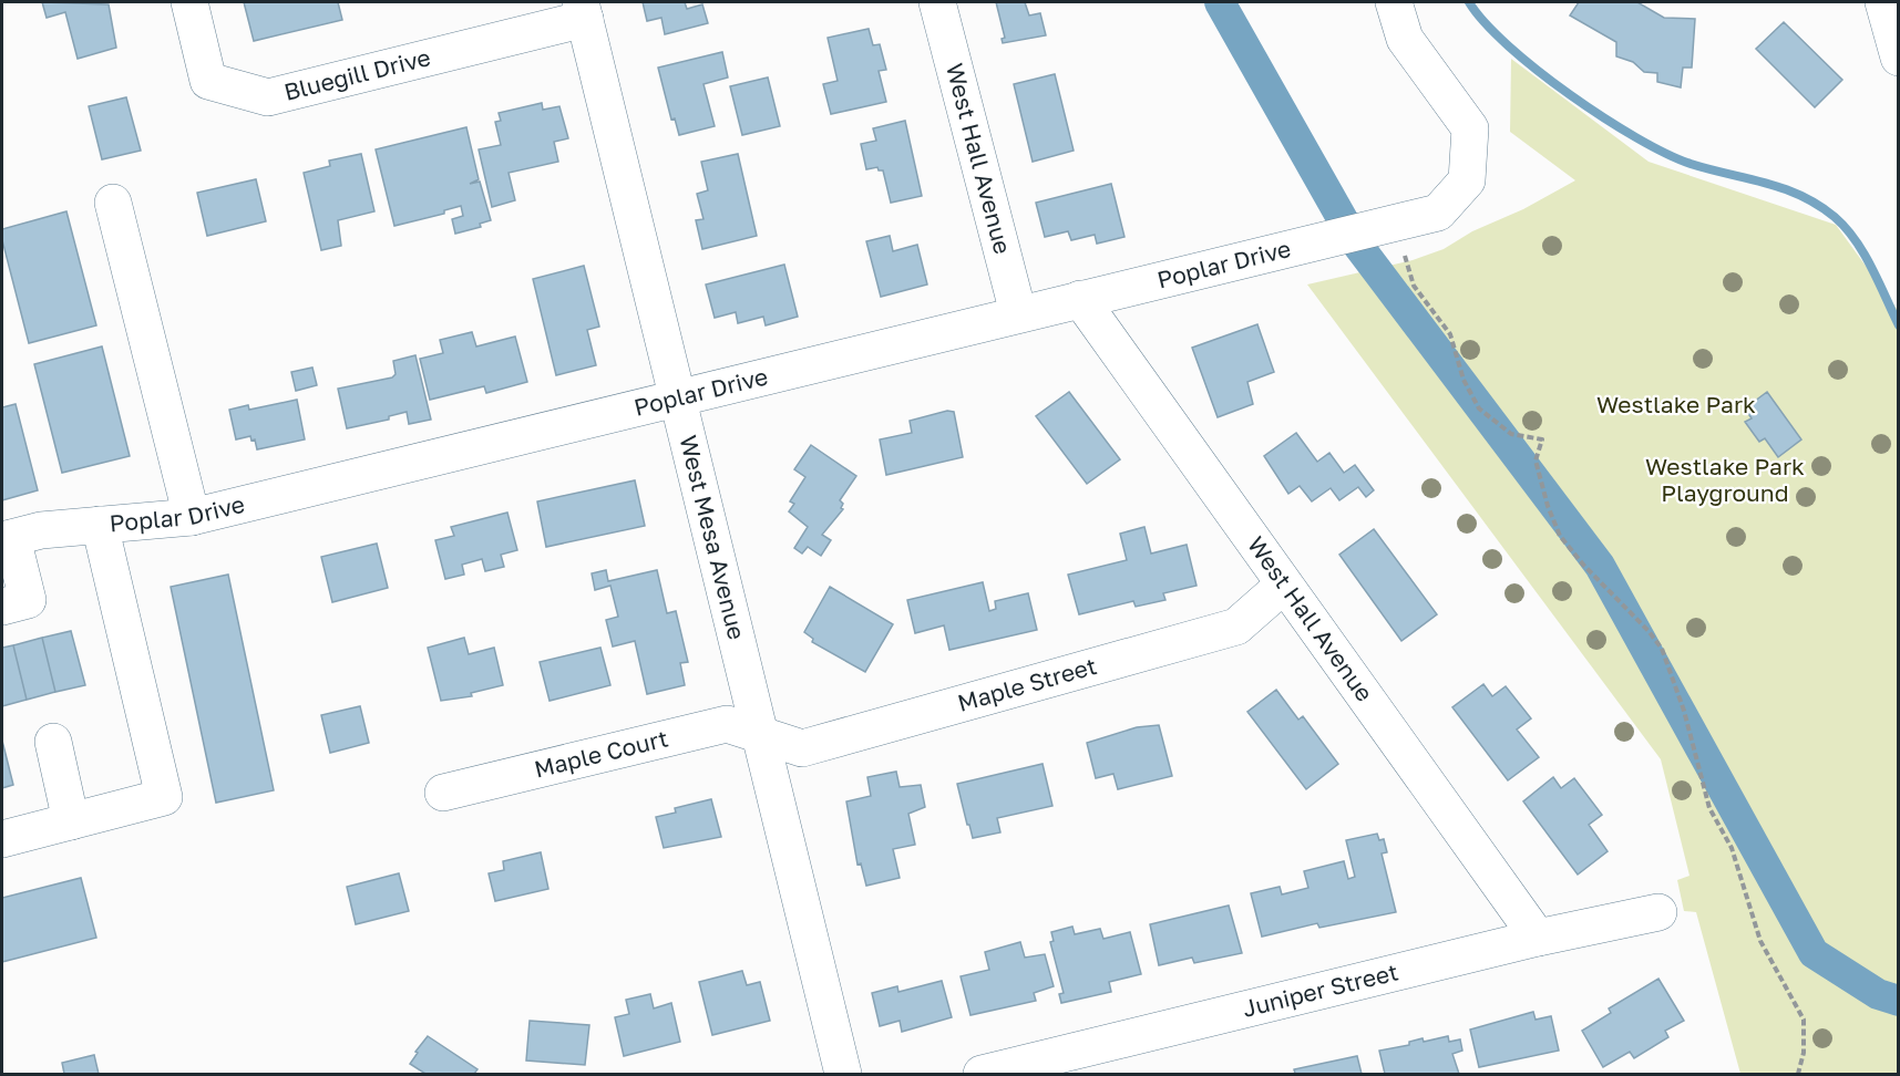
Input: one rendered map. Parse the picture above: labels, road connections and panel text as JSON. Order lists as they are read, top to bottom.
{
  "streets": {
    "street": [
      "Bluegill Drive",
      "West Hall Avenue",
      "Poplar Drive",
      "West Mesa Avenue",
      "Maple Street",
      "Maple Court",
      "Juniper Street"
    ]
  },
  "crossings": [
    ["Bluegill Drive", "West Mesa Avenue"],
    ["West Hall Avenue", "Poplar Drive"],
    ["West Hall Avenue", "Maple Street"],
    ["West Hall Avenue", "Juniper Street"],
    ["Poplar Drive", "West Mesa Avenue"],
    ["West Mesa Avenue", "Maple Street"],
    ["West Mesa Avenue", "Maple Court"],
    ["Maple Street", "Maple Court"]
  ],
  "parks": ["Westlake Park", "Westlake Park Playground"]
}
